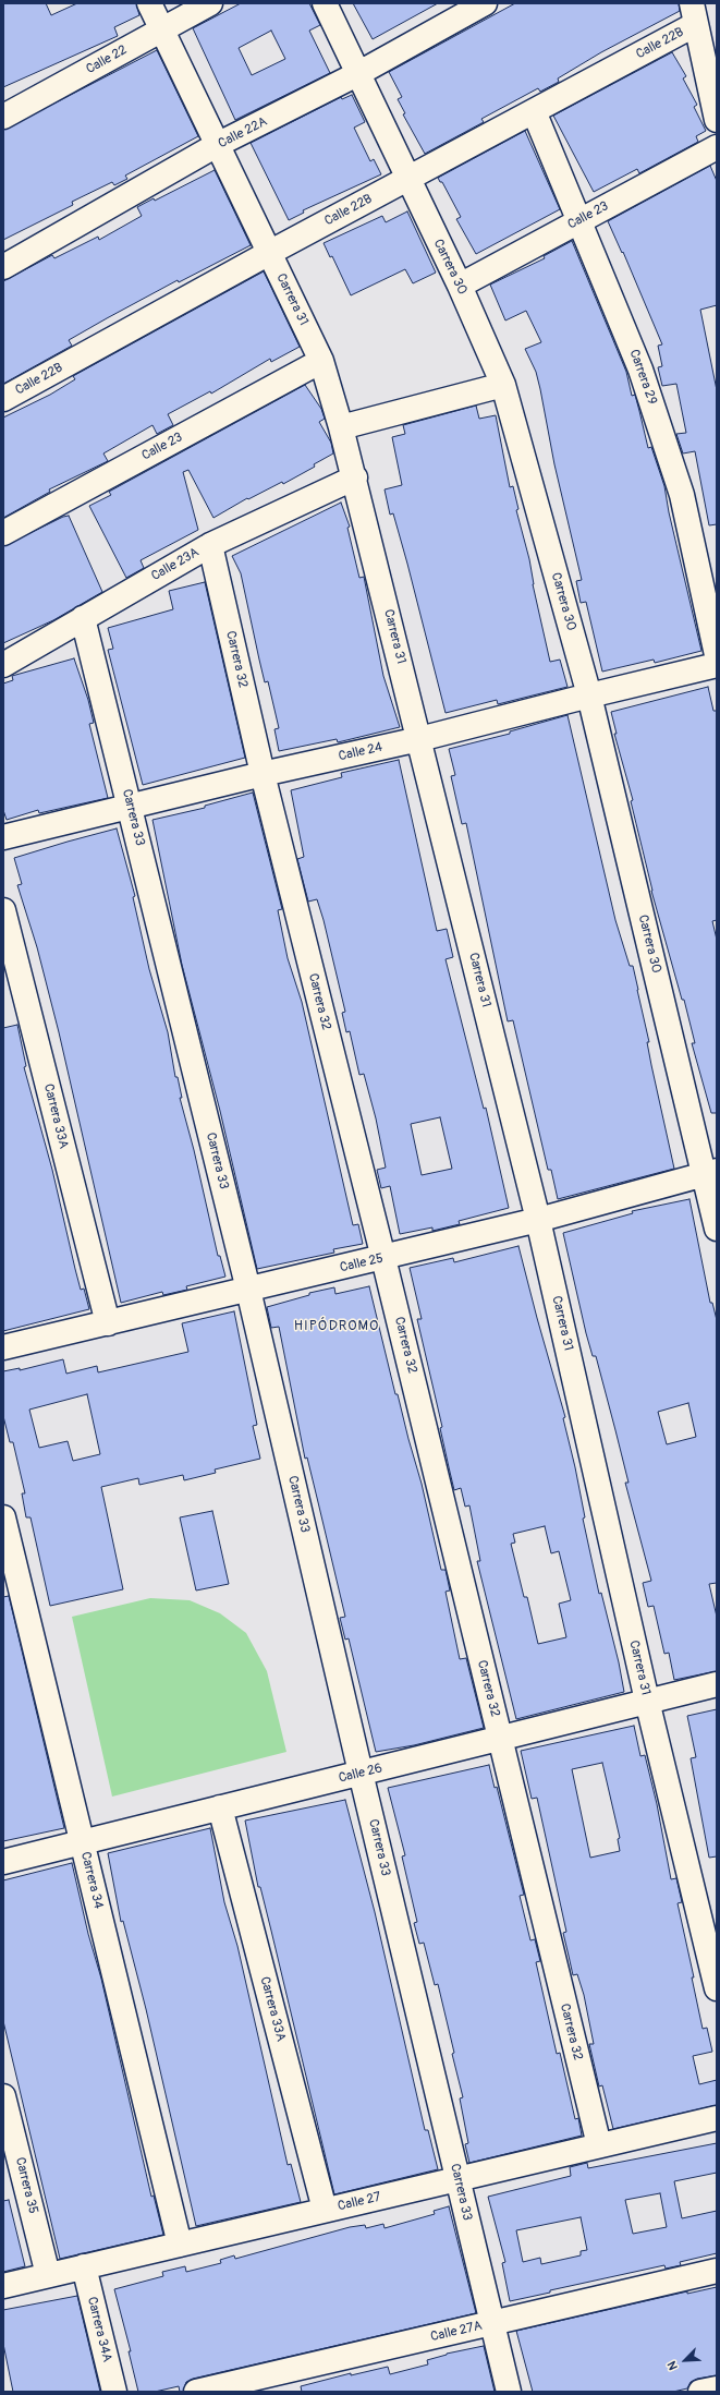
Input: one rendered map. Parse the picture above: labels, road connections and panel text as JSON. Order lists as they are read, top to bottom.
{
  "streets": {
    "street": [
      "Calle 22B",
      "Calle 22",
      "Calle 22A",
      "Calle 23",
      "Carrera 30",
      "Carrera 31",
      "Carrera 29",
      "Calle 23A",
      "Carrera 32",
      "Calle 24",
      "Carrera 33",
      "Carrera 33A",
      "Calle 25",
      "Calle 26",
      "Carrera 34",
      "Carrera 35",
      "Calle 27",
      "Carrera 34A",
      "Calle 27A"
    ]
  },
  "crossings": [
    ["Calle 22B", "Carrera 30"],
    ["Calle 22B", "Carrera 31"],
    ["Calle 22B", "Carrera 29"],
    ["Calle 22", "Carrera 31"],
    ["Calle 22A", "Carrera 30"],
    ["Calle 22A", "Carrera 31"],
    ["Calle 23", "Carrera 30"],
    ["Calle 23", "Carrera 31"],
    ["Calle 23", "Carrera 29"],
    ["Carrera 30", "Calle 24"],
    ["Carrera 30", "Calle 25"],
    ["Carrera 31", "Calle 23A"],
    ["Carrera 31", "Calle 24"],
    ["Carrera 31", "Calle 25"],
    ["Carrera 31", "Calle 26"],
    ["Calle 23A", "Carrera 32"],
    ["Calle 23A", "Carrera 33"],
    ["Carrera 32", "Calle 24"],
    ["Carrera 32", "Calle 25"],
    ["Carrera 32", "Calle 26"],
    ["Carrera 32", "Calle 27"],
    ["Calle 24", "Carrera 33"],
    ["Carrera 33", "Calle 25"],
    ["Carrera 33", "Calle 26"],
    ["Carrera 33", "Calle 27"],
    ["Carrera 33", "Calle 27A"],
    ["Carrera 33A", "Calle 25"],
    ["Carrera 33A", "Calle 26"],
    ["Carrera 33A", "Calle 27"],
    ["Calle 26", "Carrera 34"],
    ["Carrera 34", "Calle 27"],
    ["Carrera 35", "Calle 27"],
    ["Calle 27", "Carrera 34A"]
  ],
  "districts": ["HIPÓDROMO"],
  "north": "bottom left"
}
